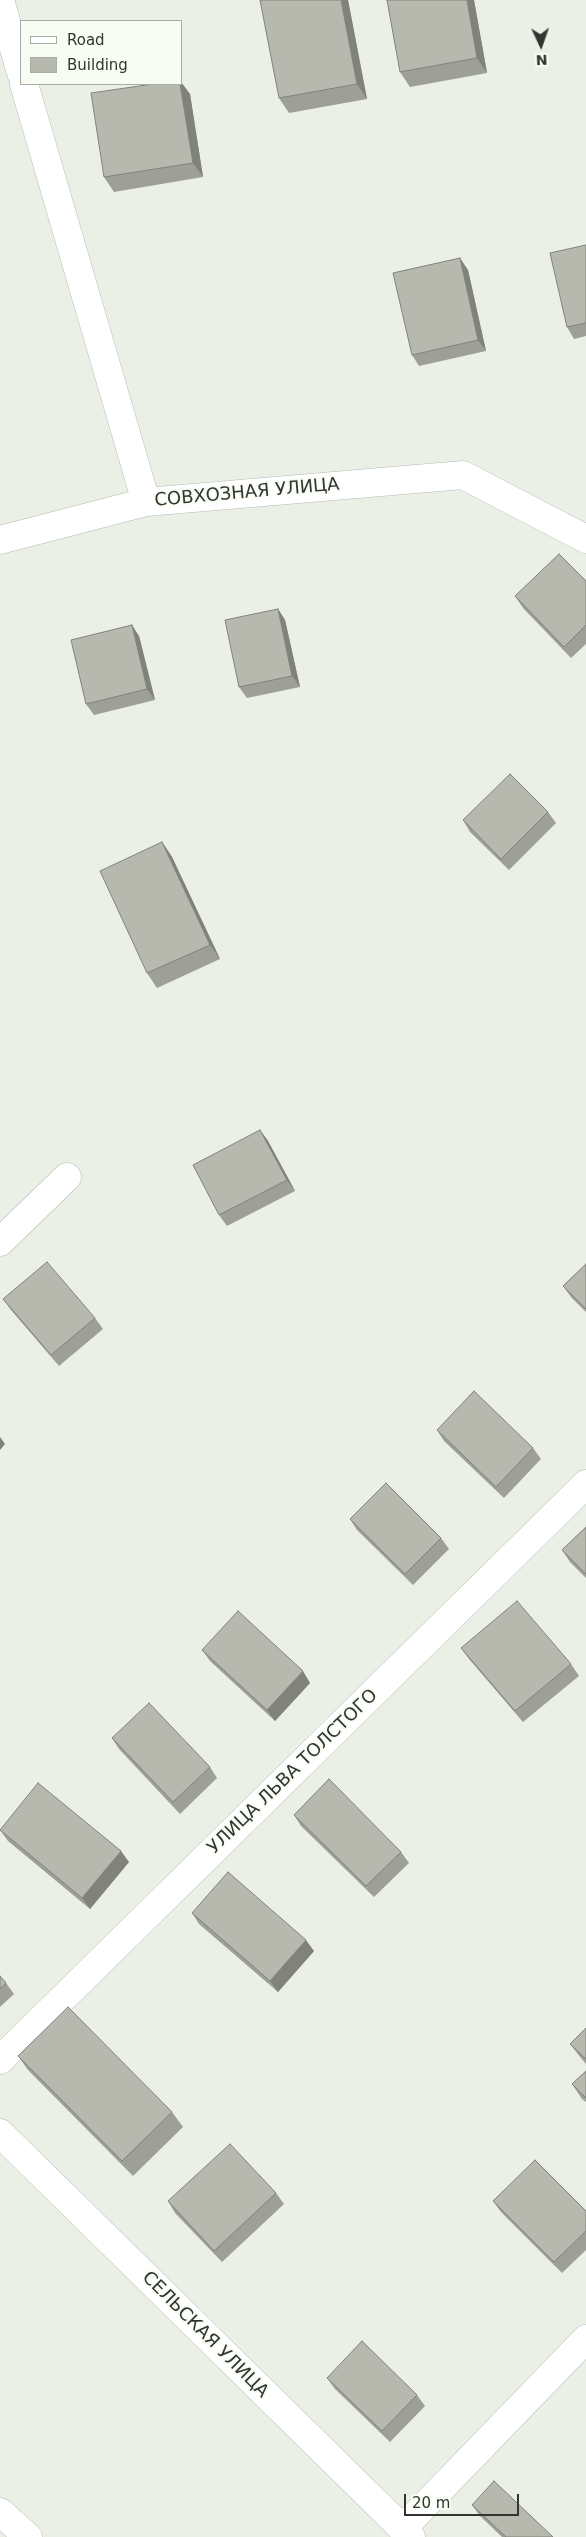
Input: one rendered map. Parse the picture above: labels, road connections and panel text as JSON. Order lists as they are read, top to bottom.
{
  "streets": {
    "street": ["СОВХОЗНАЯ УЛИЦА", "УЛИЦА ЛЬВА ТОЛСТОГО", "СЕЛЬСКАЯ УЛИЦА"]
  },
  "legend": ["Road", "Building"],
  "scale_bar": "20 m",
  "north": "bottom"
}
